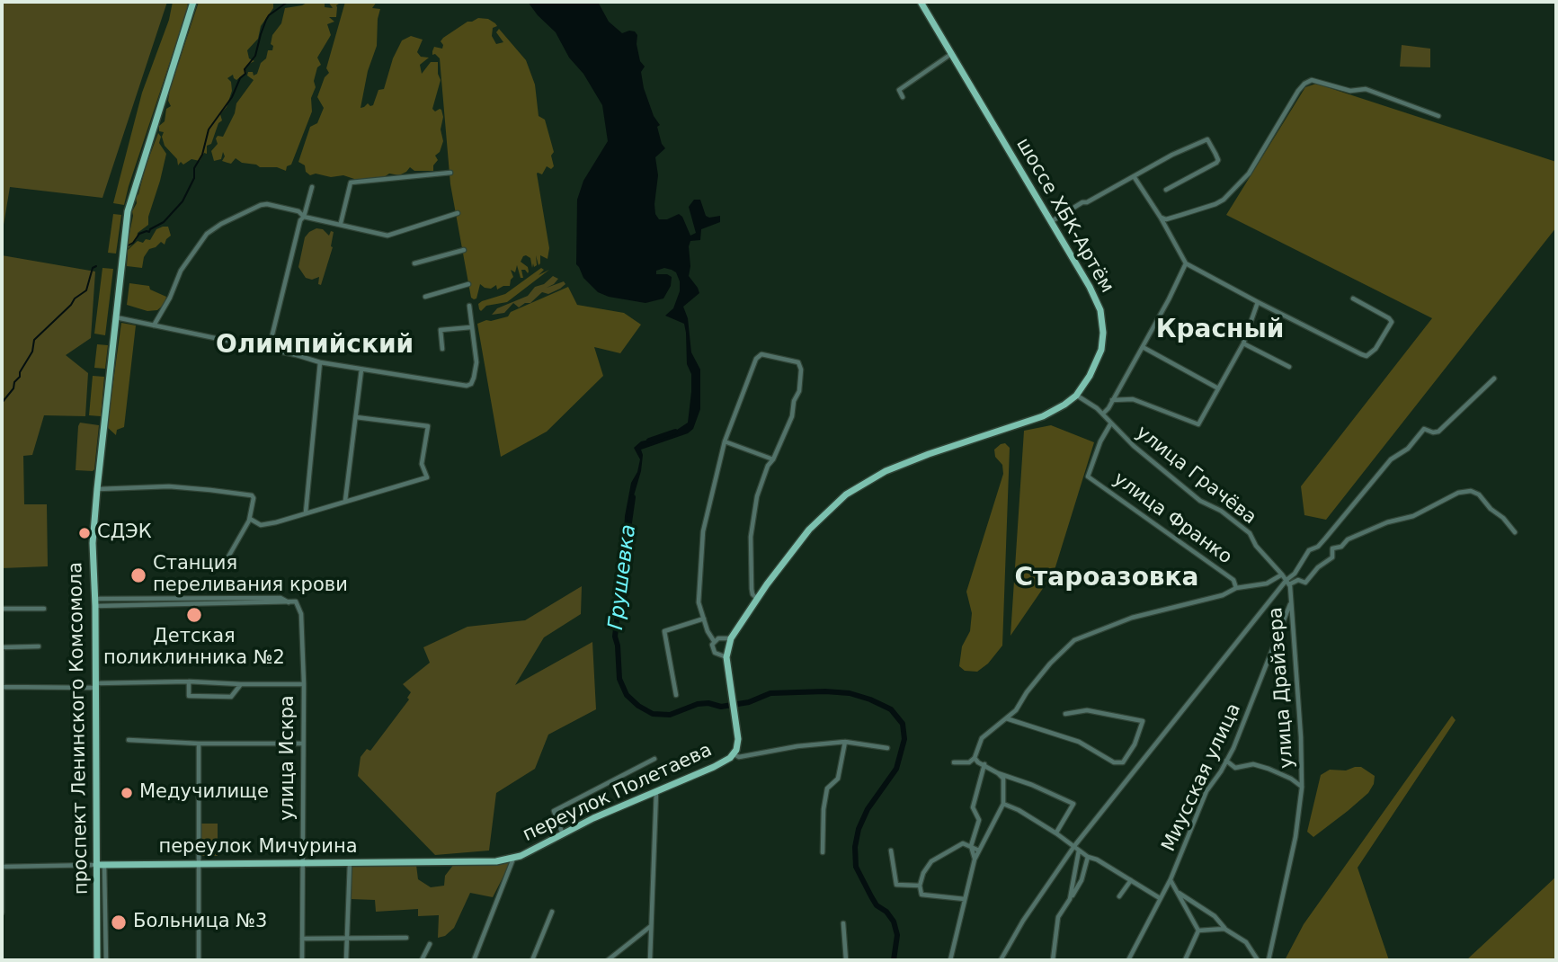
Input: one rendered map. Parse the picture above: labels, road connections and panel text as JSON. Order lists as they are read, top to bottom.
{
  "streets": {
    "main road": [
      "шоссе ХБК-Артём",
      "проспект Ленинского Комсомола",
      "переулок Полетаева",
      "переулок Мичурина"
    ],
    "street": [
      "улица Грачёва",
      "улица Франко",
      "улица Драйзера",
      "улица Искра",
      "Миусская улица"
    ]
  },
  "crossings": [
    ["шоссе ХБК-Артём", "улица Грачёва"],
    ["шоссе ХБК-Артём", "переулок Полетаева"],
    ["улица Грачёва", "улица Франко"],
    ["улица Грачёва", "улица Драйзера"],
    ["улица Драйзера", "Миусская улица"],
    ["проспект Ленинского Комсомола", "улица Искра"],
    ["проспект Ленинского Комсомола", "переулок Мичурина"],
    ["улица Искра", "переулок Мичурина"],
    ["переулок Полетаева", "переулок Мичурина"]
  ],
  "districts": ["Красный", "Олимпийский", "Староазовка"],
  "water": ["Грушевка"],
  "places": [
    "СДЭК",
    "Станция переливания крови",
    "Детская поликлинника №2",
    "Медучилище",
    "Больница №3"
  ]
}
